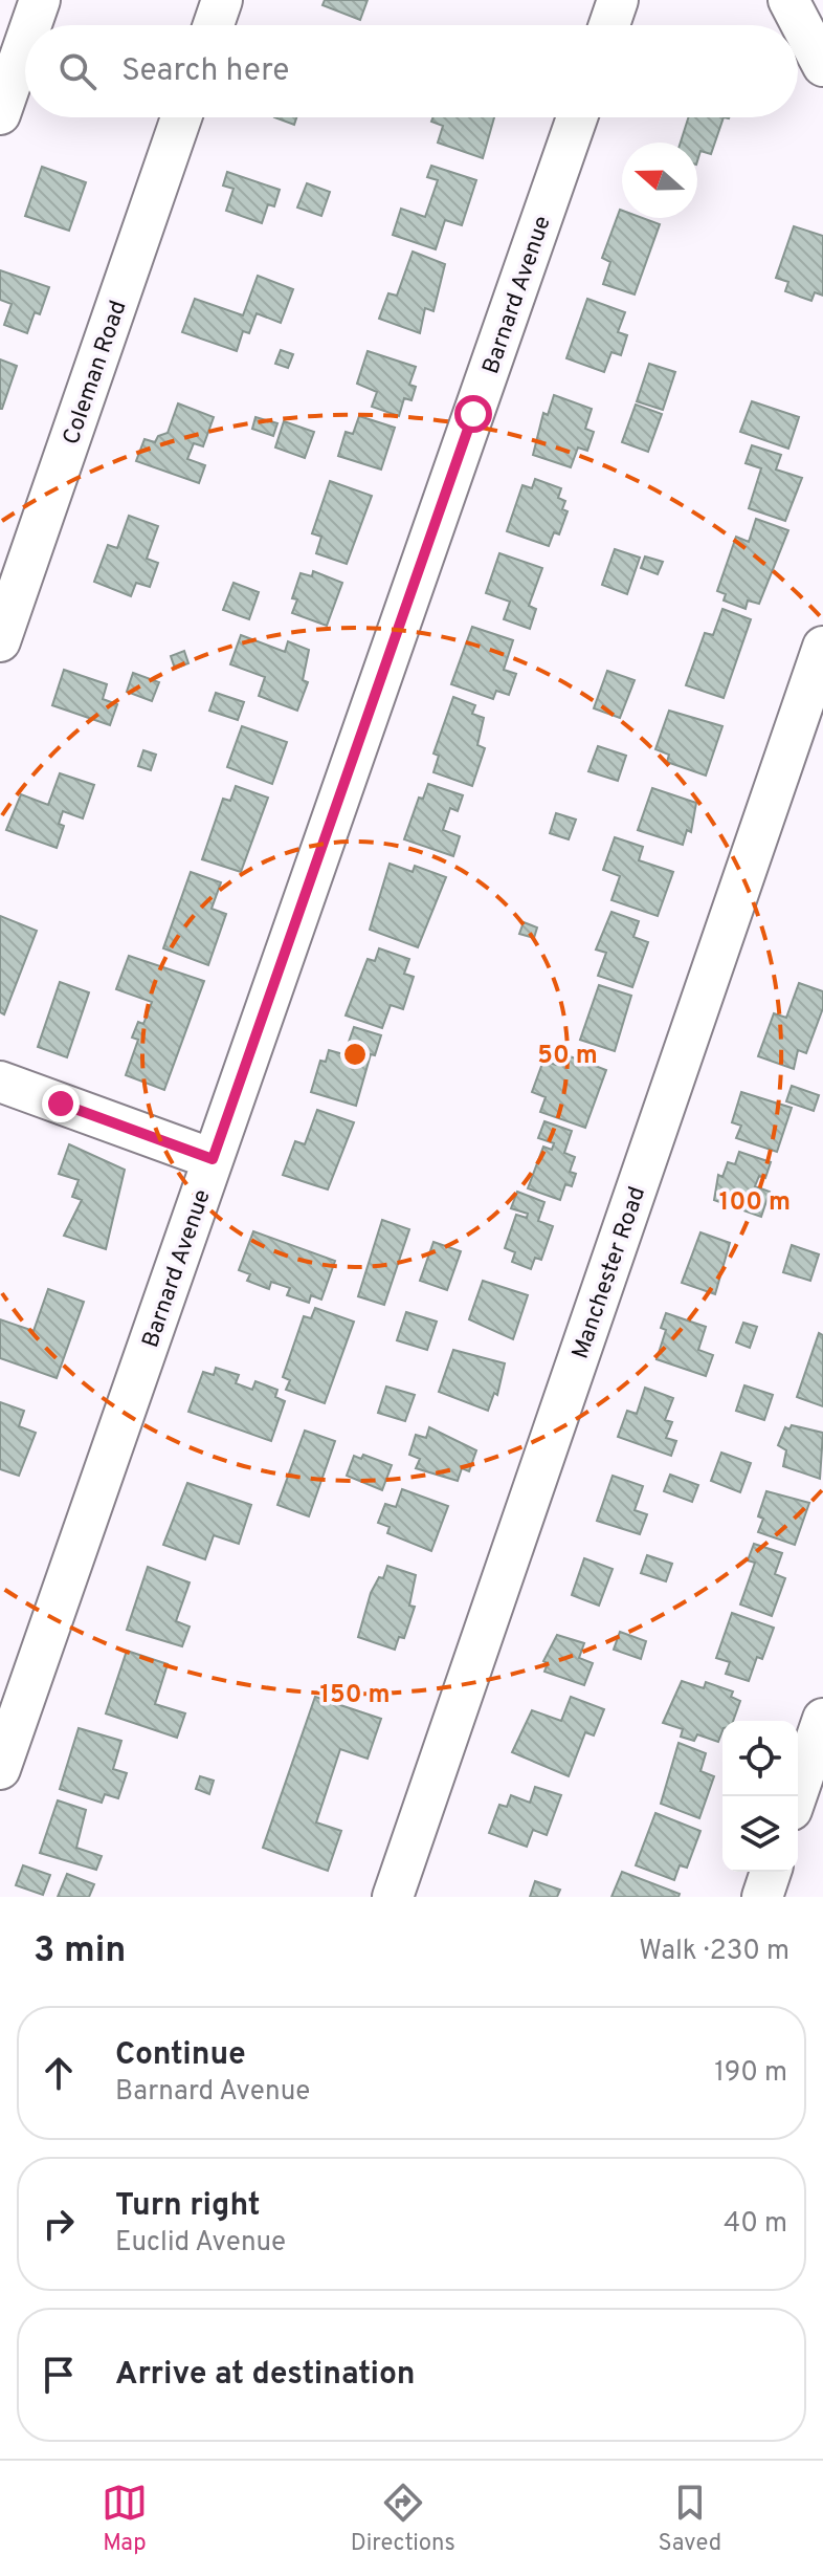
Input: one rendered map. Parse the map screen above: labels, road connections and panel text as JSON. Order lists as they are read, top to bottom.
{
  "streets": {
    "street": ["Barnard Avenue", "Coleman Road", "Manchester Road"]
  },
  "north": "left",
  "page": {
    "search": "Search here",
    "heading": ["3 min", "Walk · 230 m"],
    "list": [
      ["Continue", "Barnard Avenue", "190 m"],
      ["Turn right", "Euclid Avenue", "40 m"],
      "Arrive at destination"
    ],
    "nav": ["Map", "Directions", "Saved"]
  },
  "rings": ["50 m", "100 m", "150 m"]
}
